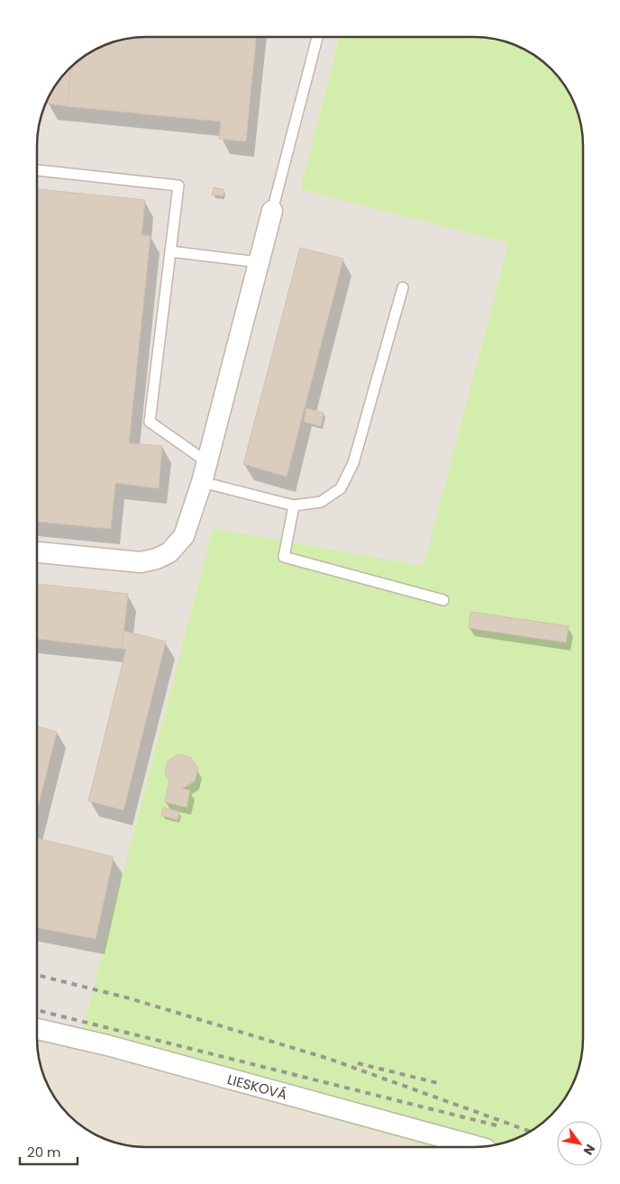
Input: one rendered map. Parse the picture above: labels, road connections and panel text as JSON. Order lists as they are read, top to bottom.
{
  "streets": {
    "street": ["LIESKOVÁ"]
  },
  "scale_bar": "20 m",
  "north": "bottom right"
}
